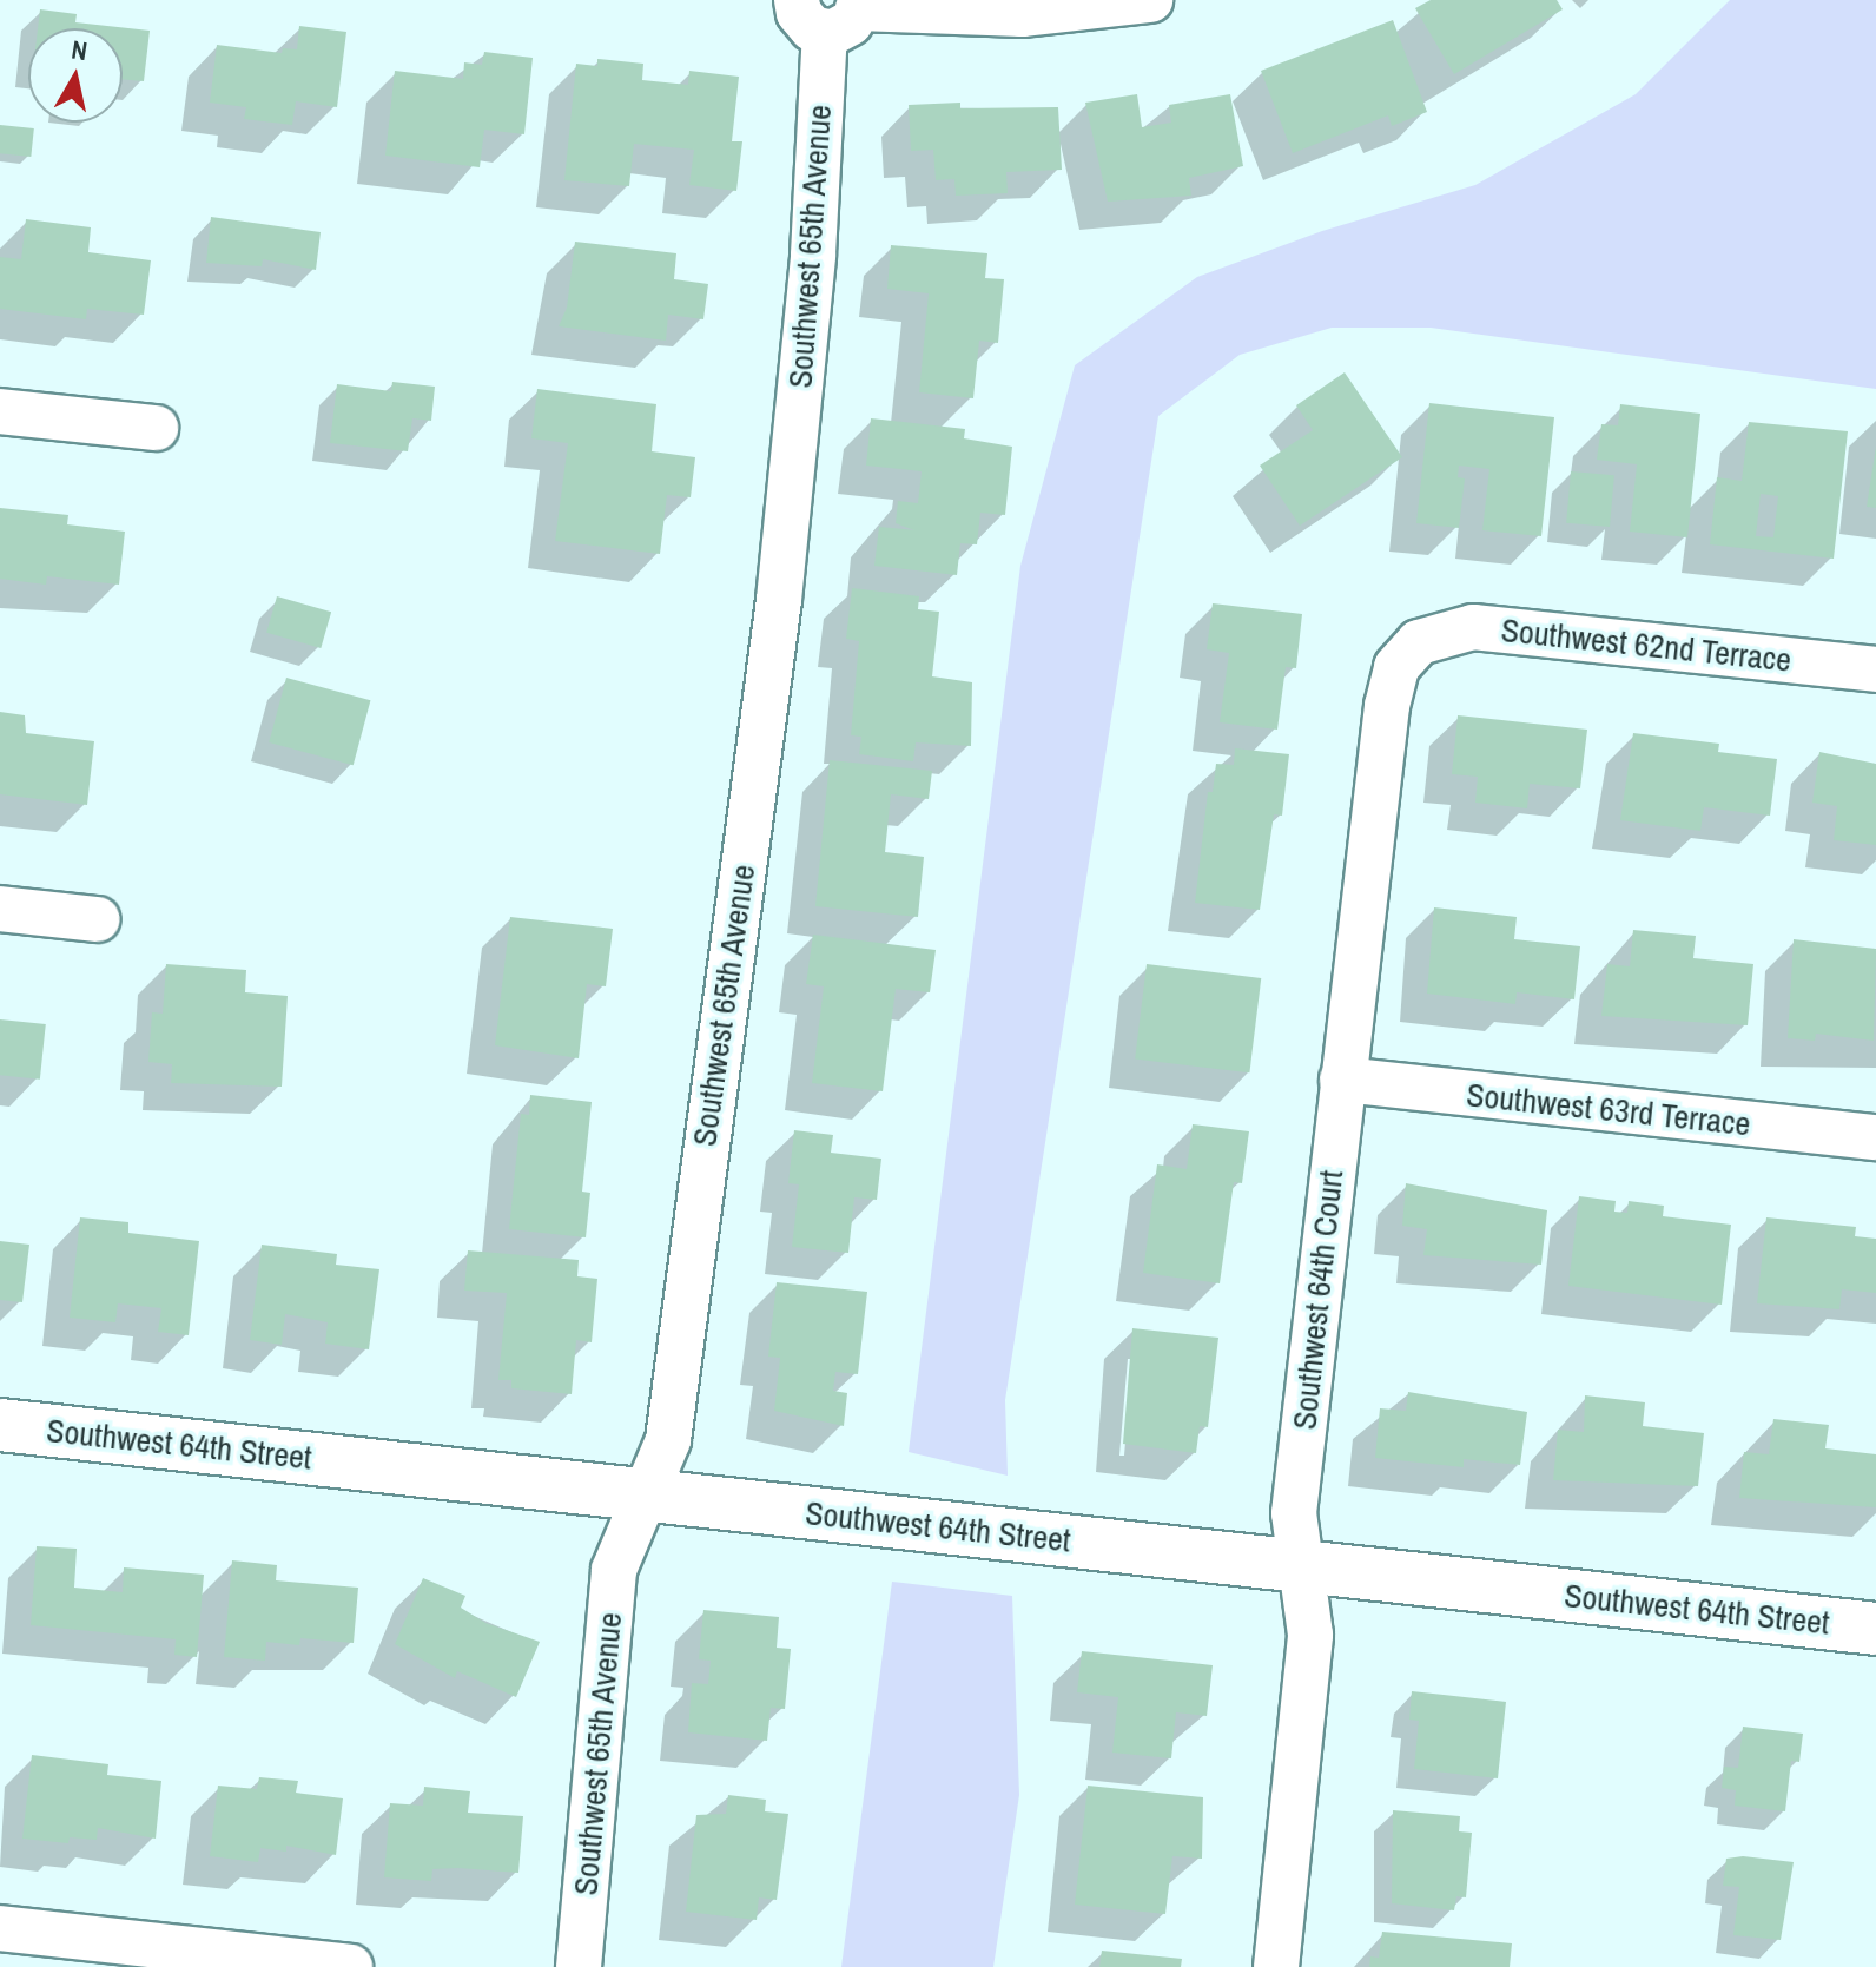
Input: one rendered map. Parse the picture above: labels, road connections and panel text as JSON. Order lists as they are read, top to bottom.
{
  "streets": {
    "street": [
      "Southwest 65th Avenue",
      "Southwest 62nd Terrace",
      "Southwest 63rd Terrace",
      "Southwest 64th Court",
      "Southwest 64th Street"
    ]
  },
  "crossings": [
    ["Southwest 65th Avenue", "Southwest 64th Street"],
    ["Southwest 62nd Terrace", "Southwest 64th Court"],
    ["Southwest 63rd Terrace", "Southwest 64th Court"],
    ["Southwest 64th Court", "Southwest 64th Street"]
  ],
  "north": "top"
}
